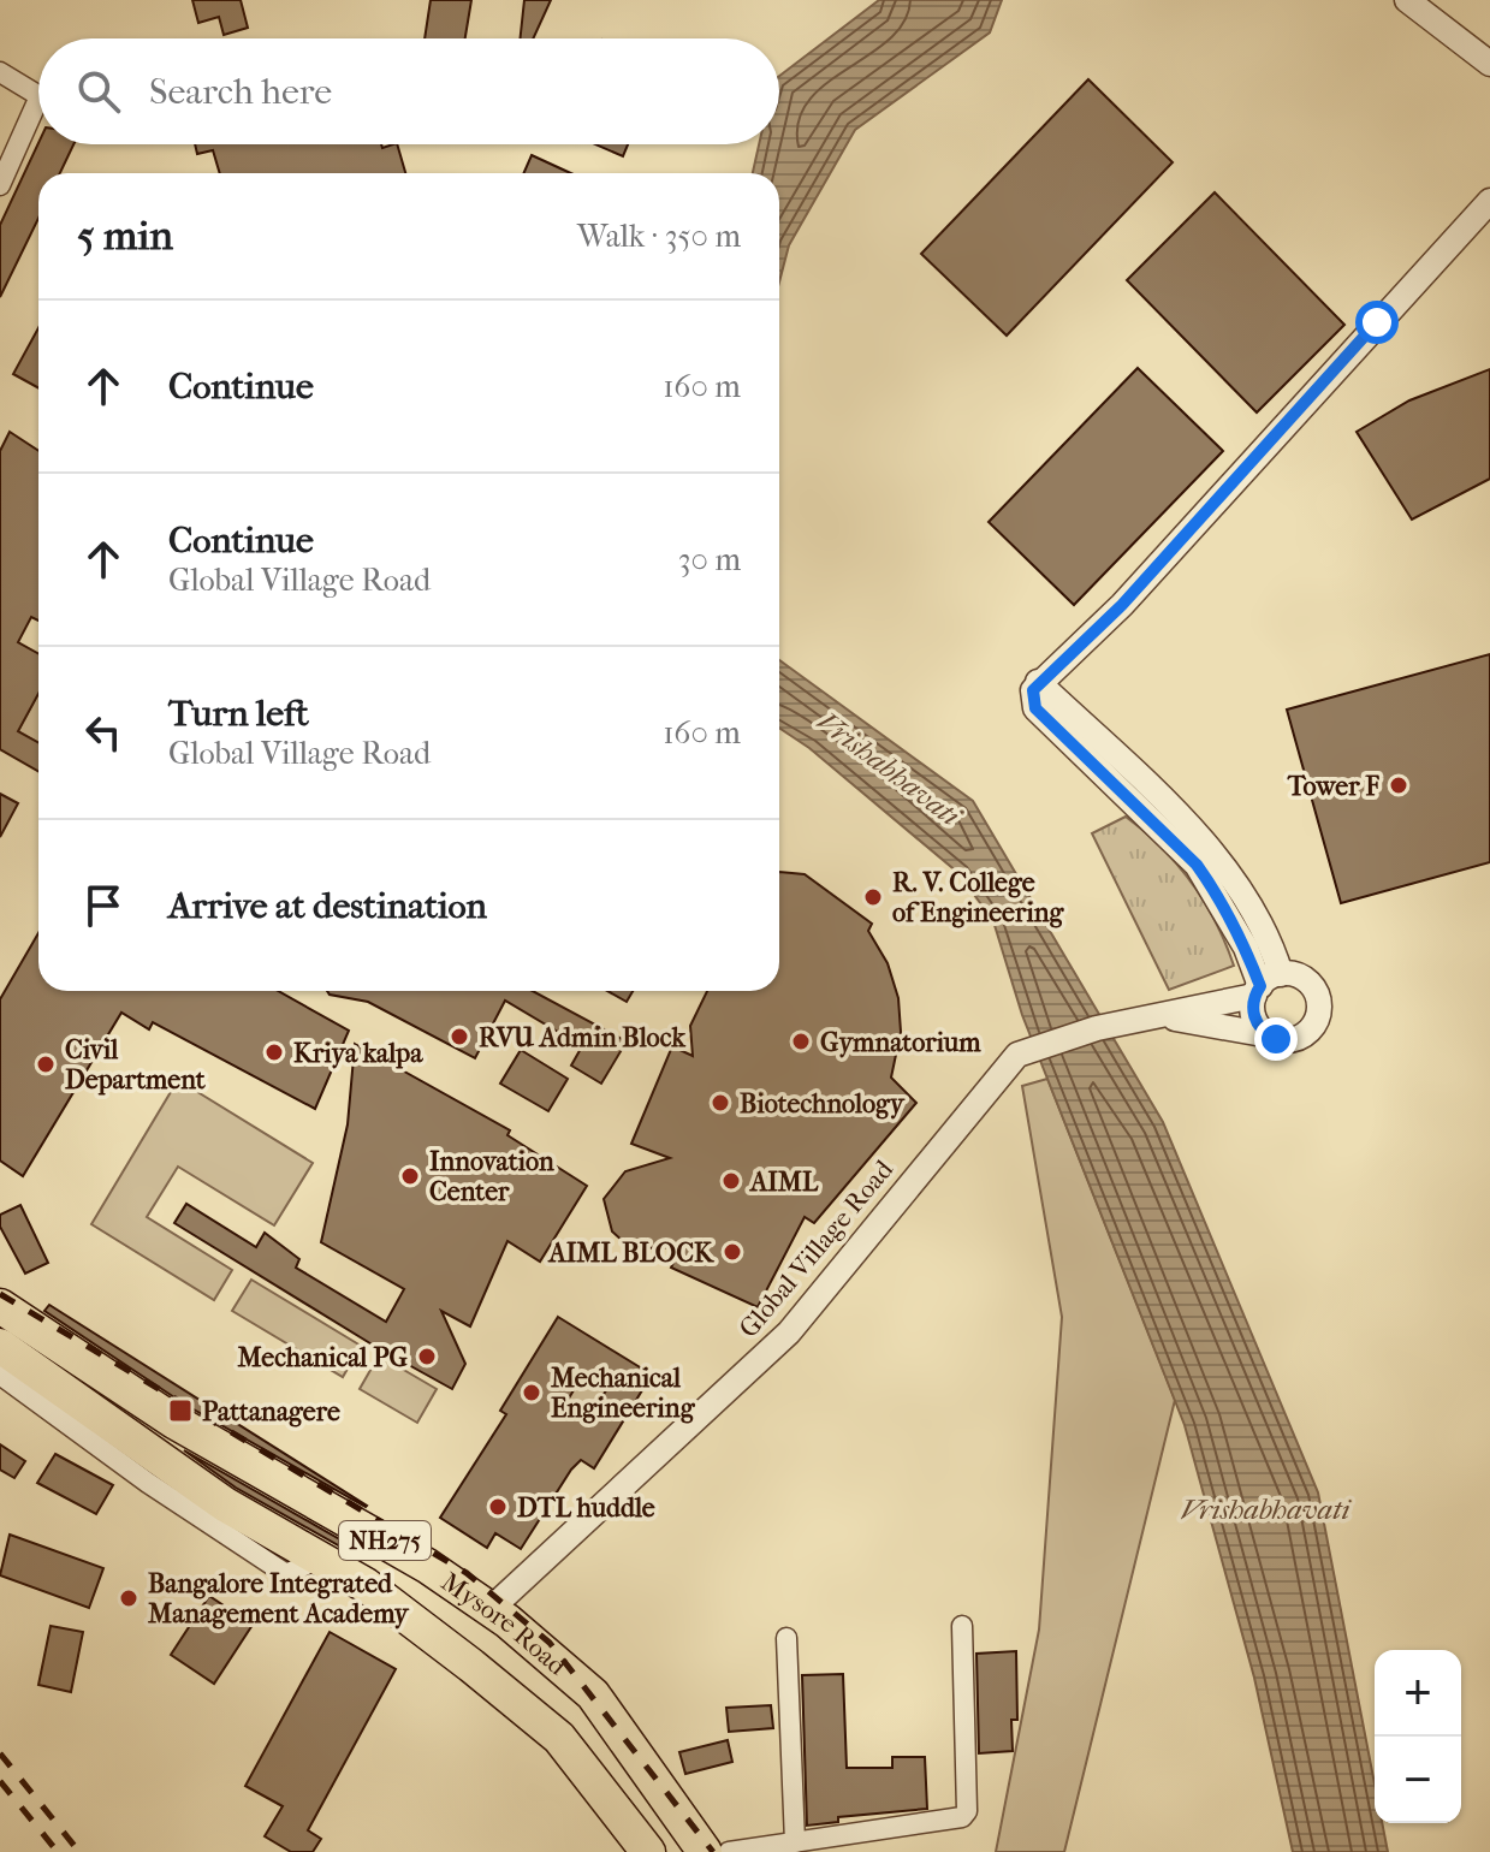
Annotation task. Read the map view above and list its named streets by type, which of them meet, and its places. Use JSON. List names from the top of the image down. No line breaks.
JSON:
{"streets":{"highway":["NH275","Mysore Road"],"street":["Global Village Road"]},"crossings":[["Global Village Road","Mysore Road"]],"water":["Vrishabhavati"],"places":{"other":["Tower F","R. V. College of Engineering","RVU Admin Block","Gymnatorium","Kriya kalpa","Civil Department","Biotechnology","Innovation Center","AIML","AIML BLOCK","Mechanical PG","Mechanical Engineering","DTL huddle","Bangalore Integrated Management Academy"],"transit":["Pattanagere"]},"page":{"search":"Search here","heading":["5 min","Walk · 350 m"],"list":[["Continue","160 m"],["Continue","Global Village Road","30 m"],["Turn left","Global Village Road","160 m"],"Arrive at destination"],"map_buttons":["+","−"]}}
